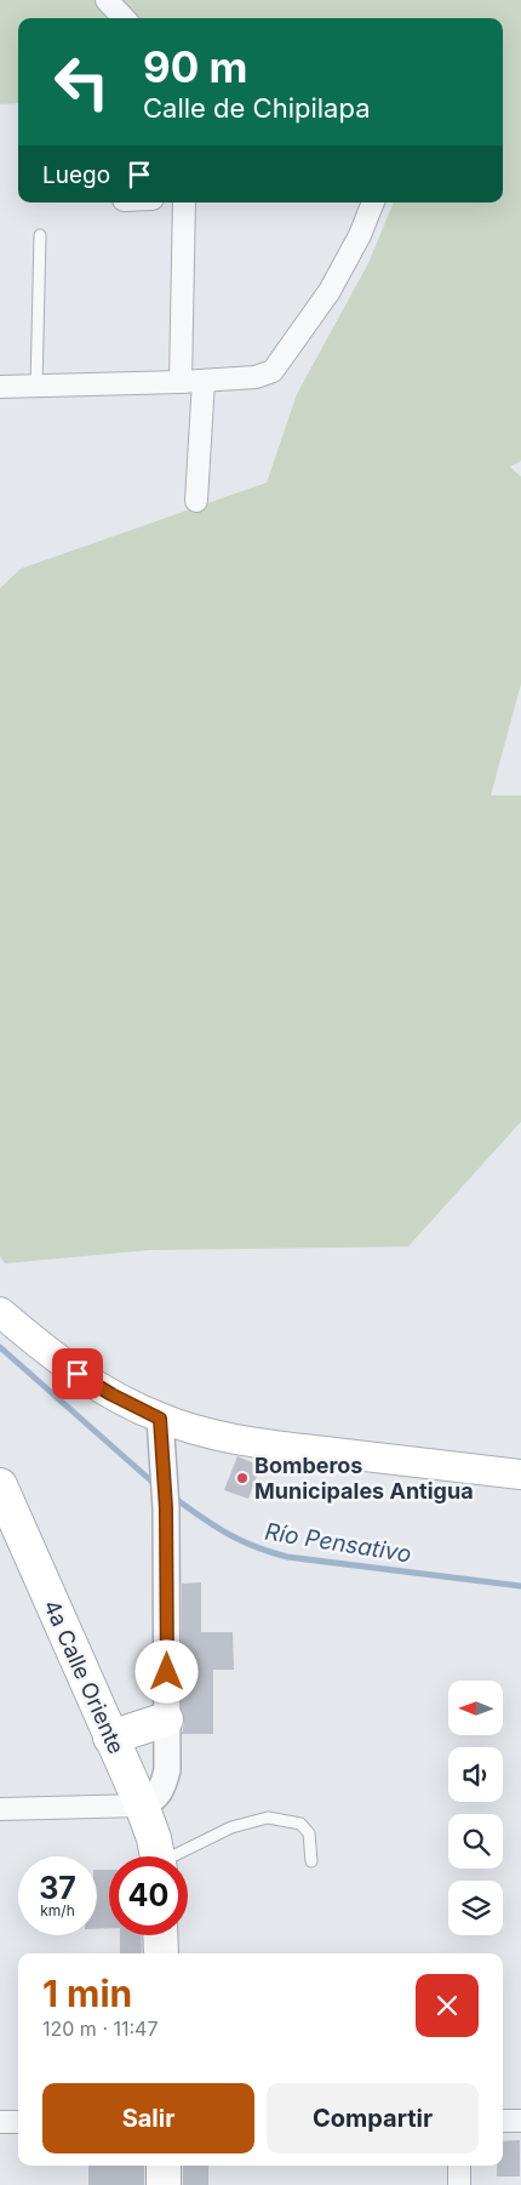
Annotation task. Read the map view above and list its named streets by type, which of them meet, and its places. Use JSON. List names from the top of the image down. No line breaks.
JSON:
{"streets":{"main road":["4a Calle Oriente"]},"water":["Río Pensativo"],"places":["Bomberos Municipales Antigua"],"north":"left","page":{"turn":["90 m","Calle de Chipilapa"],"then":"Luego","speed":"37 km/h","limit":"40","heading":["1 min","120 m · 11:47"],"buttons":["Salir","Compartir"]}}
